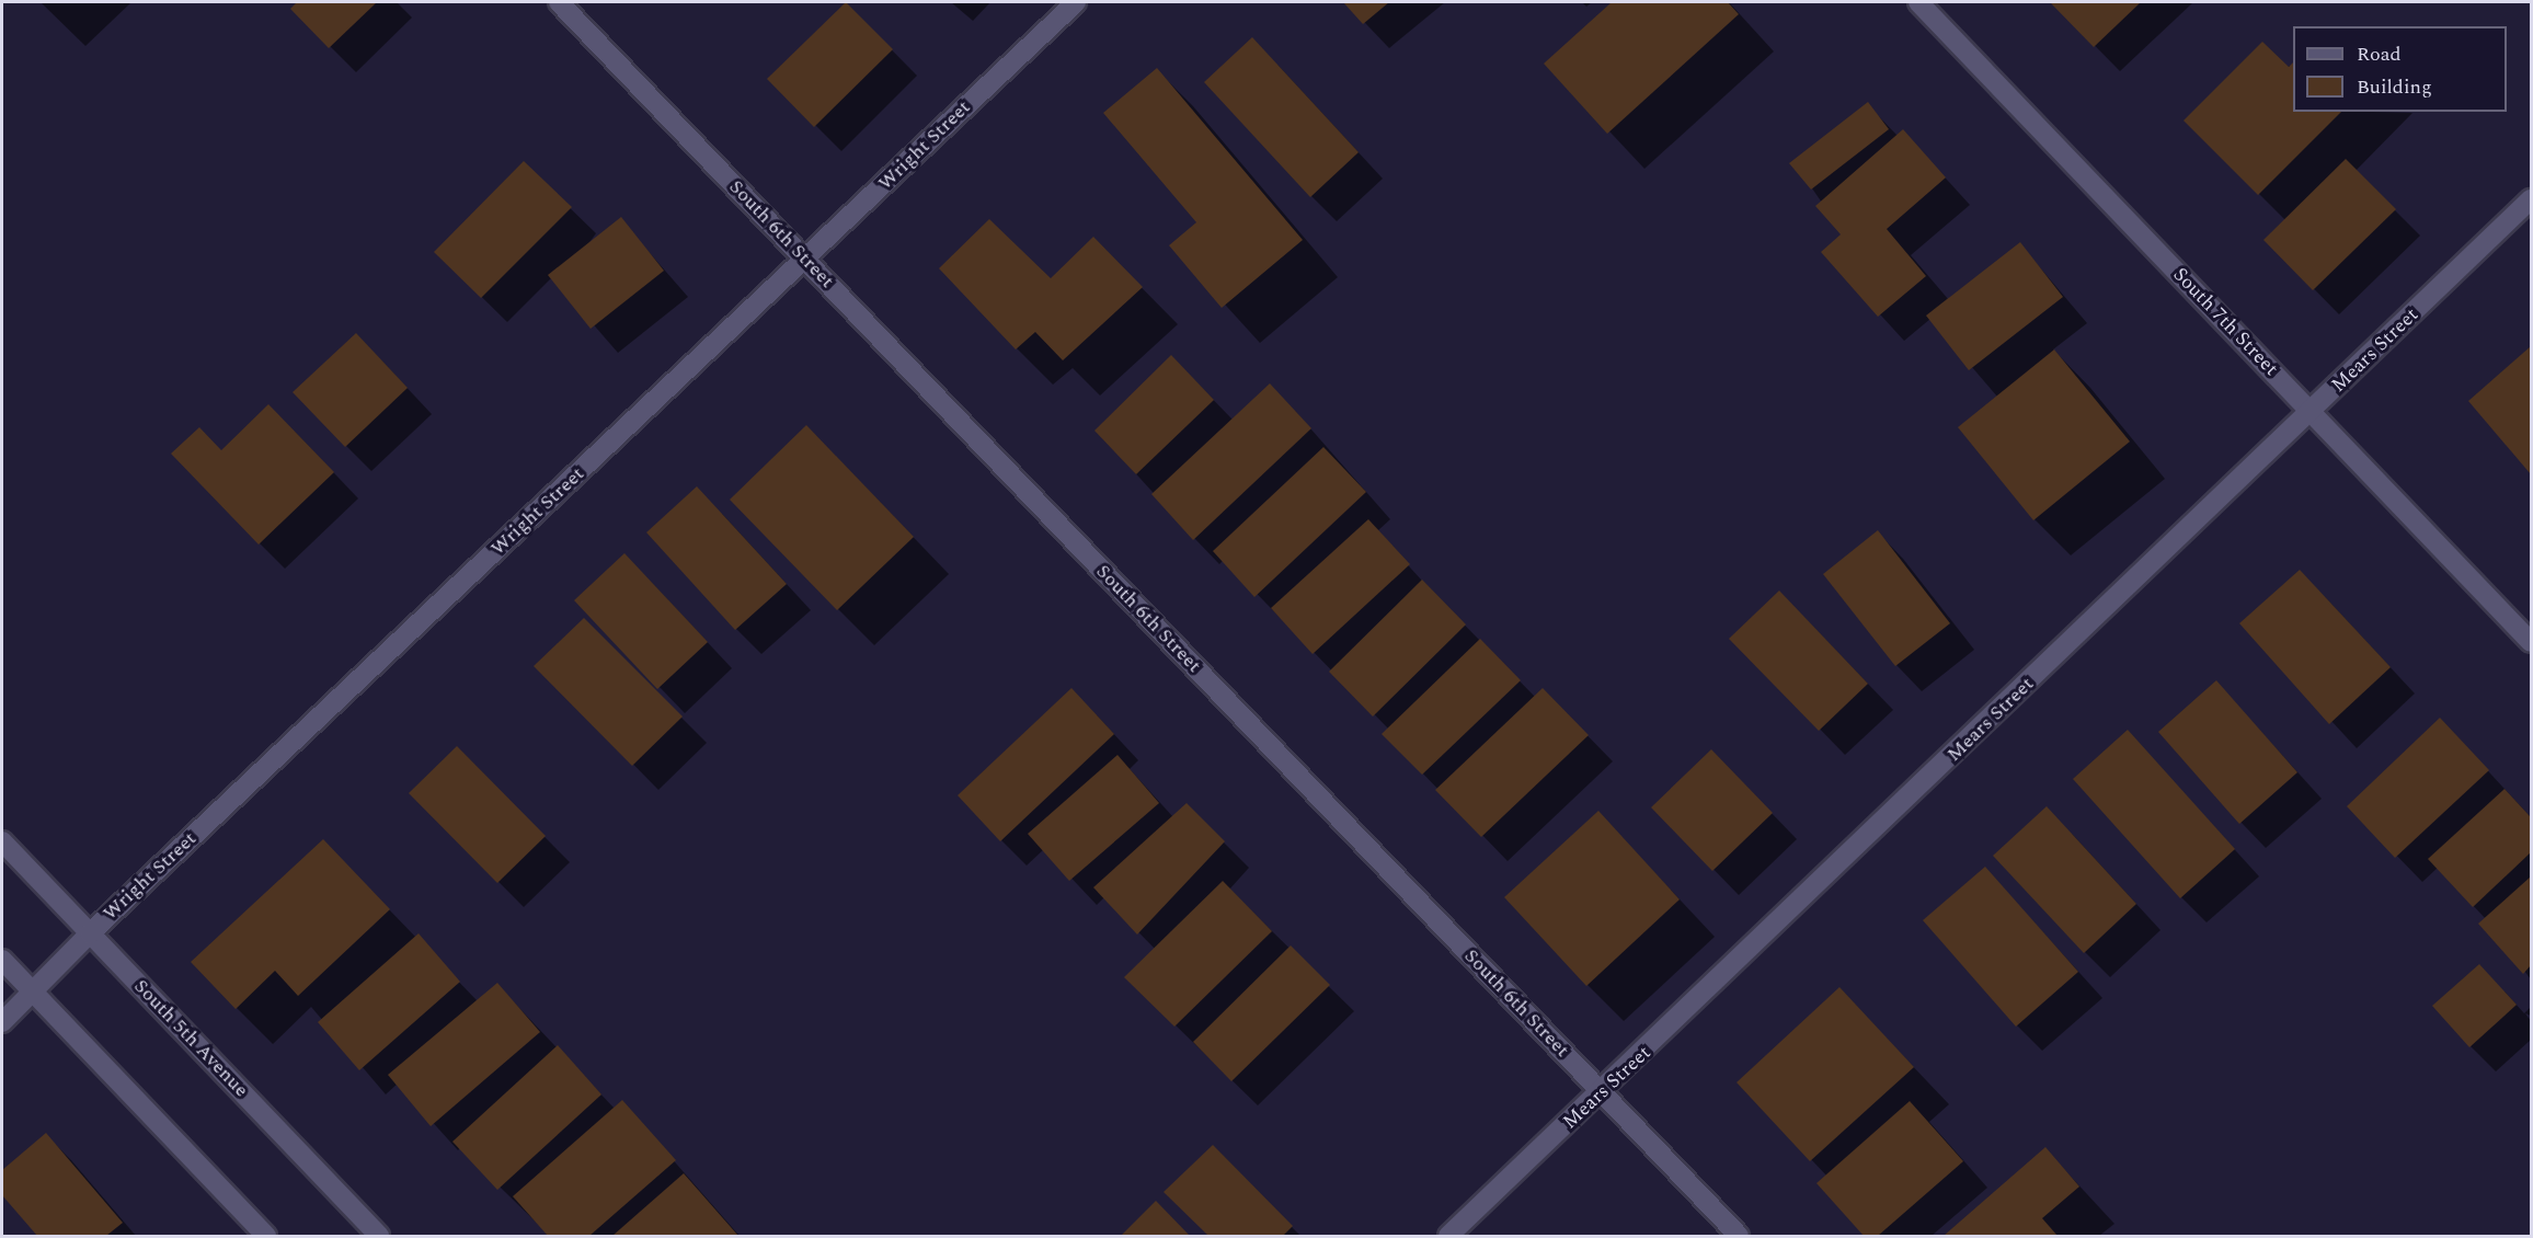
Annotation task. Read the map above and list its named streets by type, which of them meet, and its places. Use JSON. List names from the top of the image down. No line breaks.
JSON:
{"streets":{"street":["Wright Street","South 6th Street","South 7th Street","Mears Street","South 5th Avenue"]},"crossings":[["Wright Street","South 6th Street"],["Wright Street","South 5th Avenue"],["South 6th Street","Mears Street"],["South 7th Street","Mears Street"]],"legend":["Road","Building"]}
